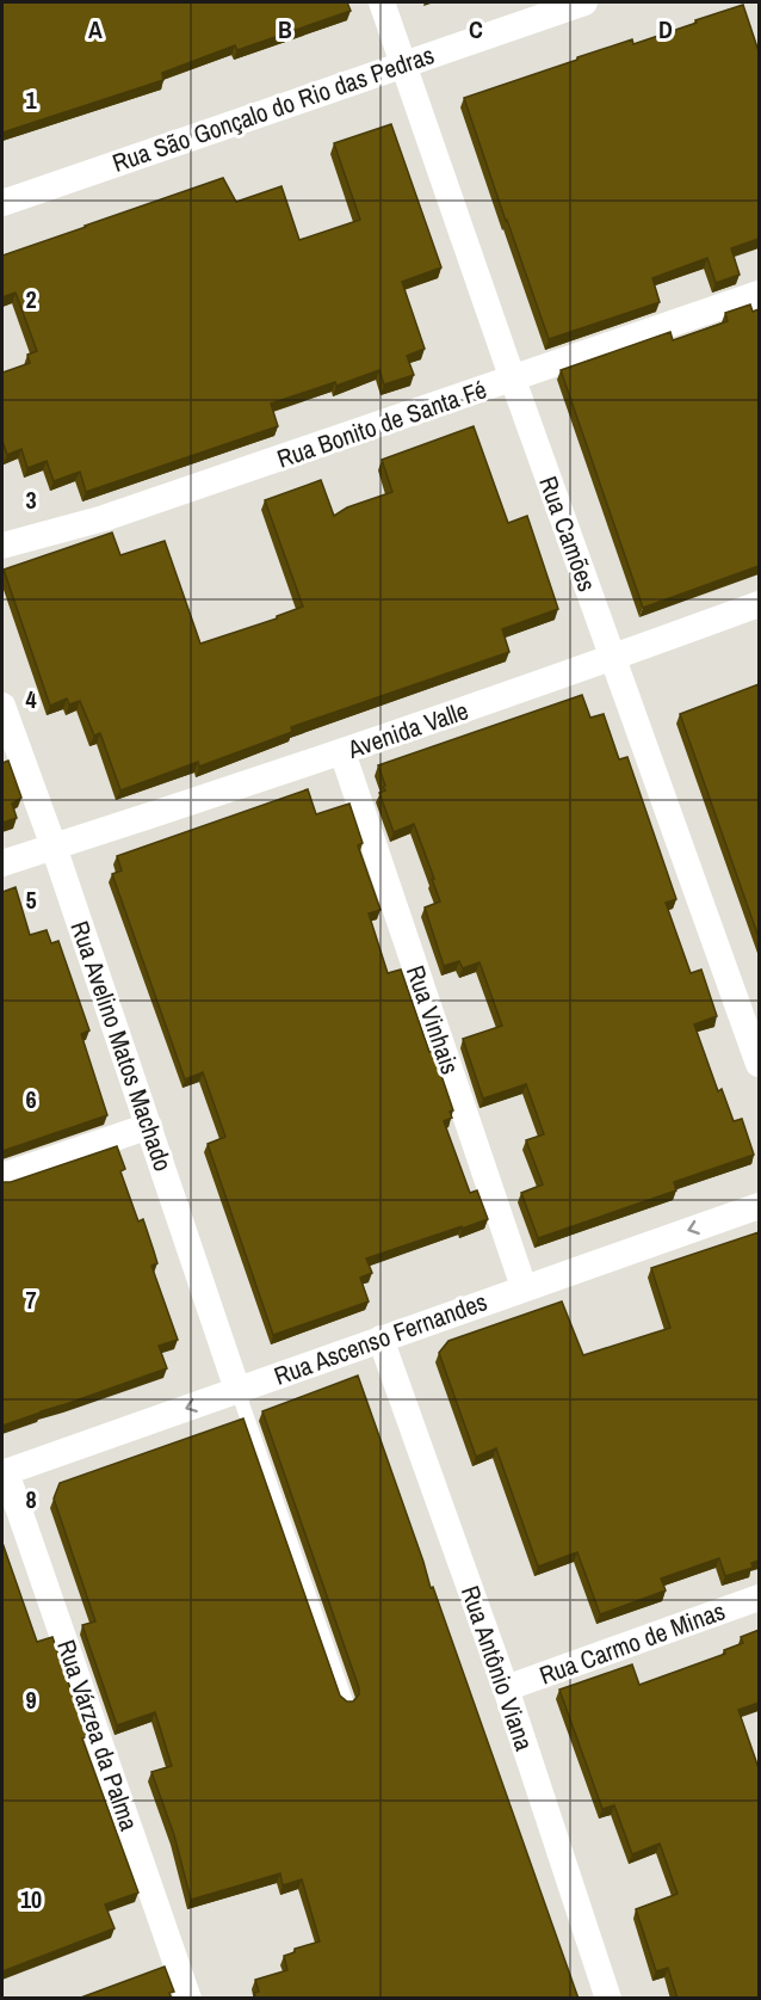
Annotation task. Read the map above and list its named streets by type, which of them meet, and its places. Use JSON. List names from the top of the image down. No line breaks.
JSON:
{"streets":{"street":["Rua São Gonçalo do Rio das Pedras","Rua Bonito de Santa Fé","Rua Camões","Avenida Valle","Rua Vinhais","Rua Avelino Matos Machado","Rua Ascenso Fernandes","Rua Carmo de Minas","Rua Antônio Viana","Rua Várzea da Palma"]},"crossings":[["Rua São Gonçalo do Rio das Pedras","Rua Camões"],["Rua Bonito de Santa Fé","Rua Camões"],["Rua Camões","Avenida Valle"],["Avenida Valle","Rua Vinhais"],["Avenida Valle","Rua Avelino Matos Machado"],["Rua Vinhais","Rua Ascenso Fernandes"],["Rua Avelino Matos Machado","Rua Ascenso Fernandes"],["Rua Ascenso Fernandes","Rua Antônio Viana"],["Rua Ascenso Fernandes","Rua Várzea da Palma"],["Rua Carmo de Minas","Rua Antônio Viana"]],"one_way":["Rua Ascenso Fernandes"],"grid":{"columns":["A","B","C","D"],"rows":["1","2","3","4","5","6","7","8","9","10"]}}
